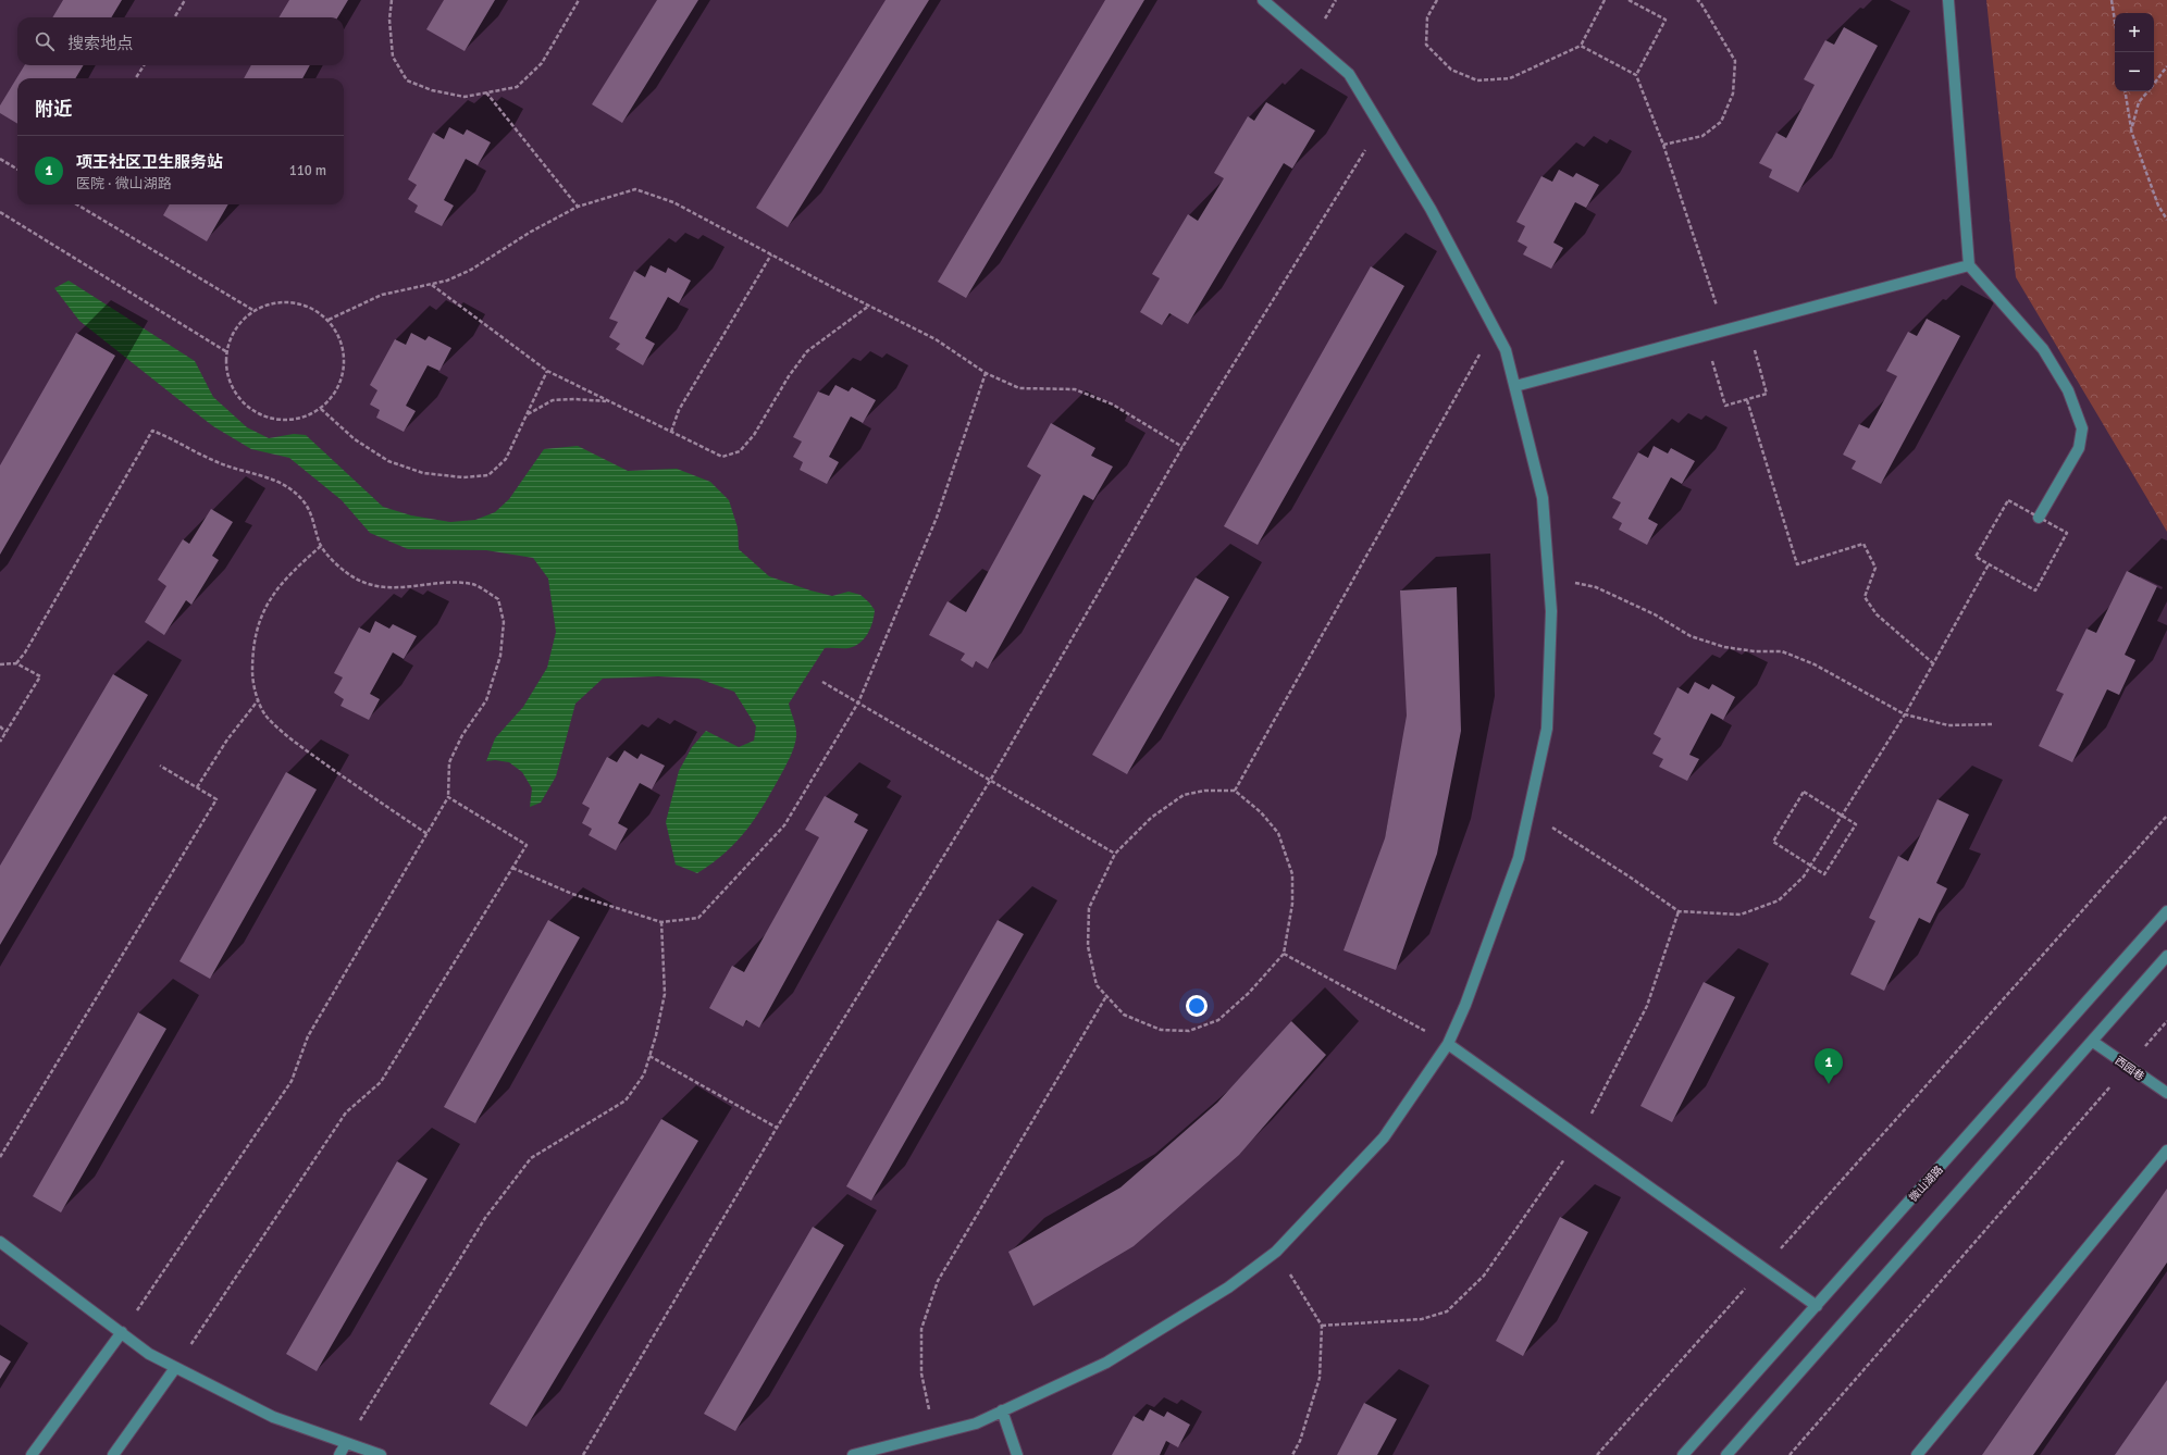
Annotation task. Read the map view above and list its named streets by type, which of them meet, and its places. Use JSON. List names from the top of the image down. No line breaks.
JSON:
{"streets":{"street":["西园巷","微山湖路"]},"page":{"map_buttons":["+","−"],"search":"搜索地点","heading":"附近","list":[{"mark":"1","name":"项王社区卫生服务站","note":"医院 · 微山湖路","value":"110 m"}],"pins":"1"}}
